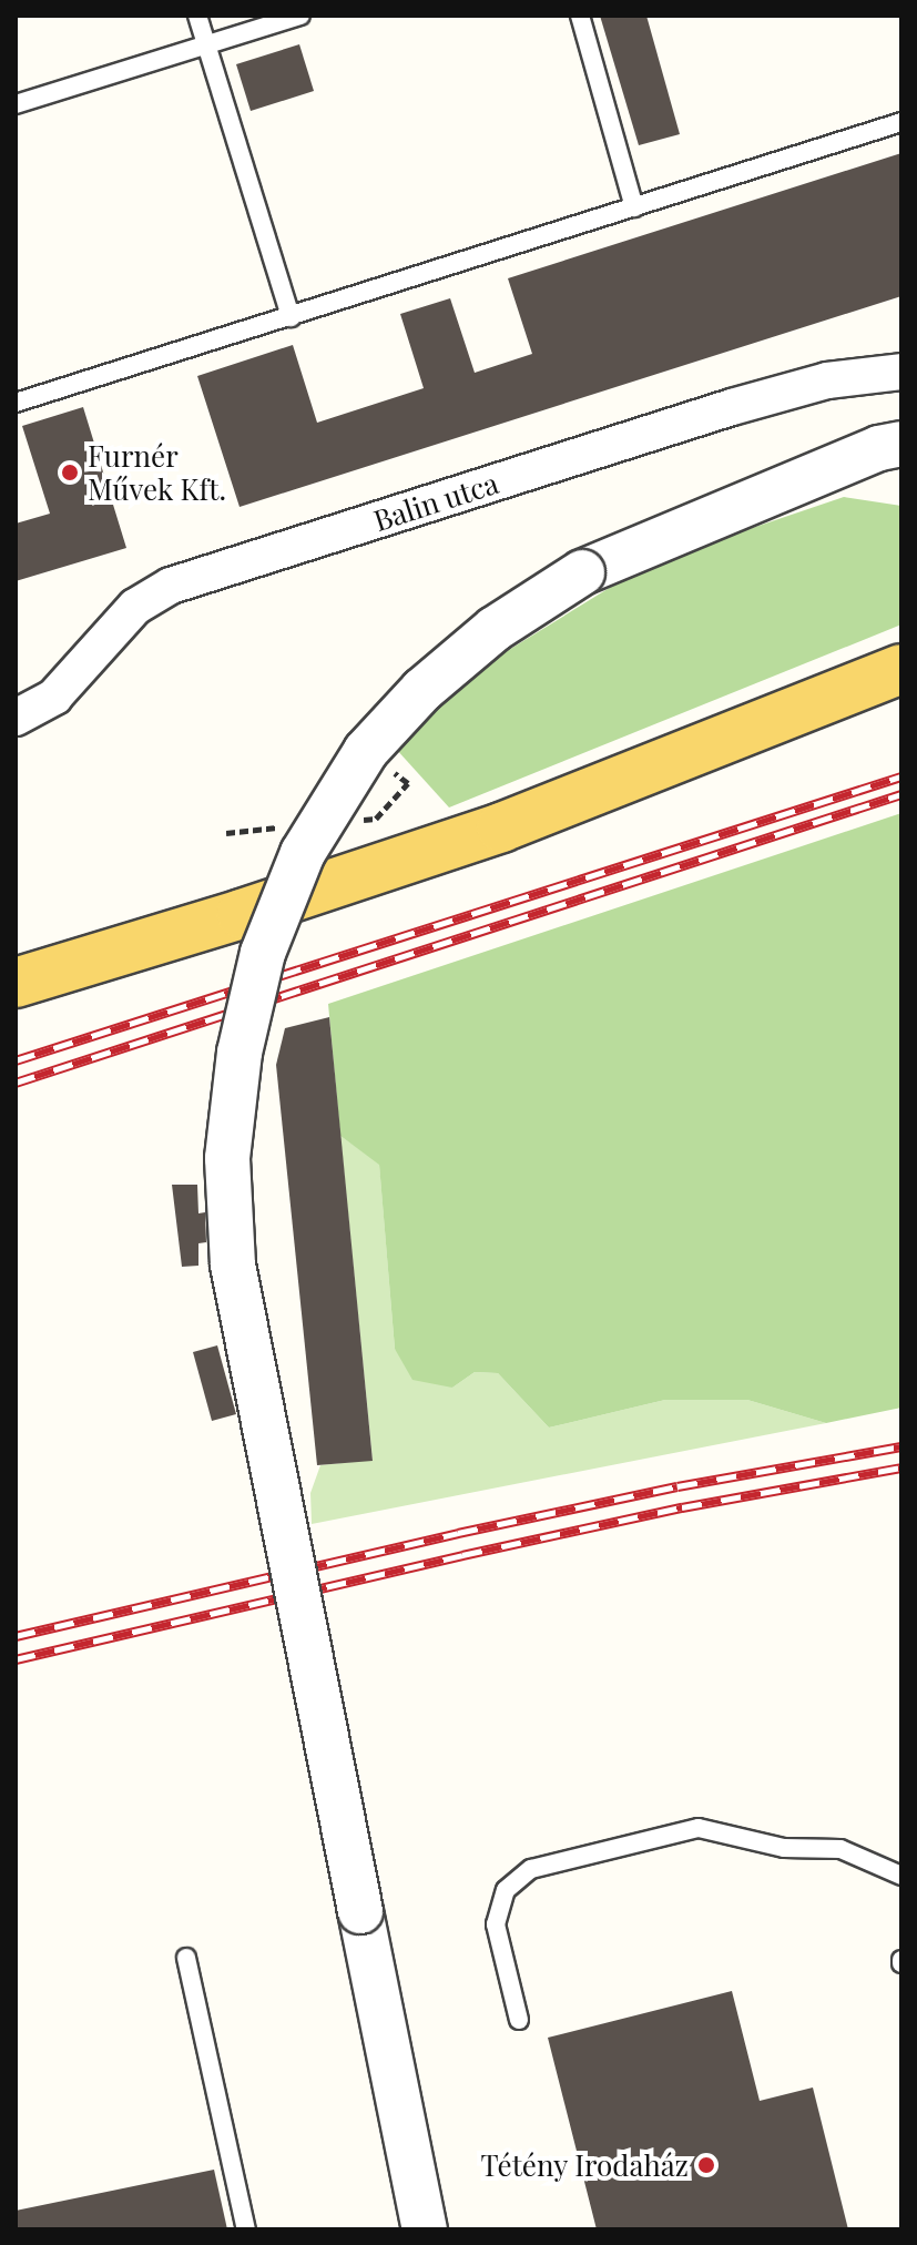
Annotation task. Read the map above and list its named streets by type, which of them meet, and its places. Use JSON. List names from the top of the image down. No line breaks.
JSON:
{"streets":{"street":["Balin utca"]},"places":["Furnér Művek Kft.","Tétény Irodaház"]}
